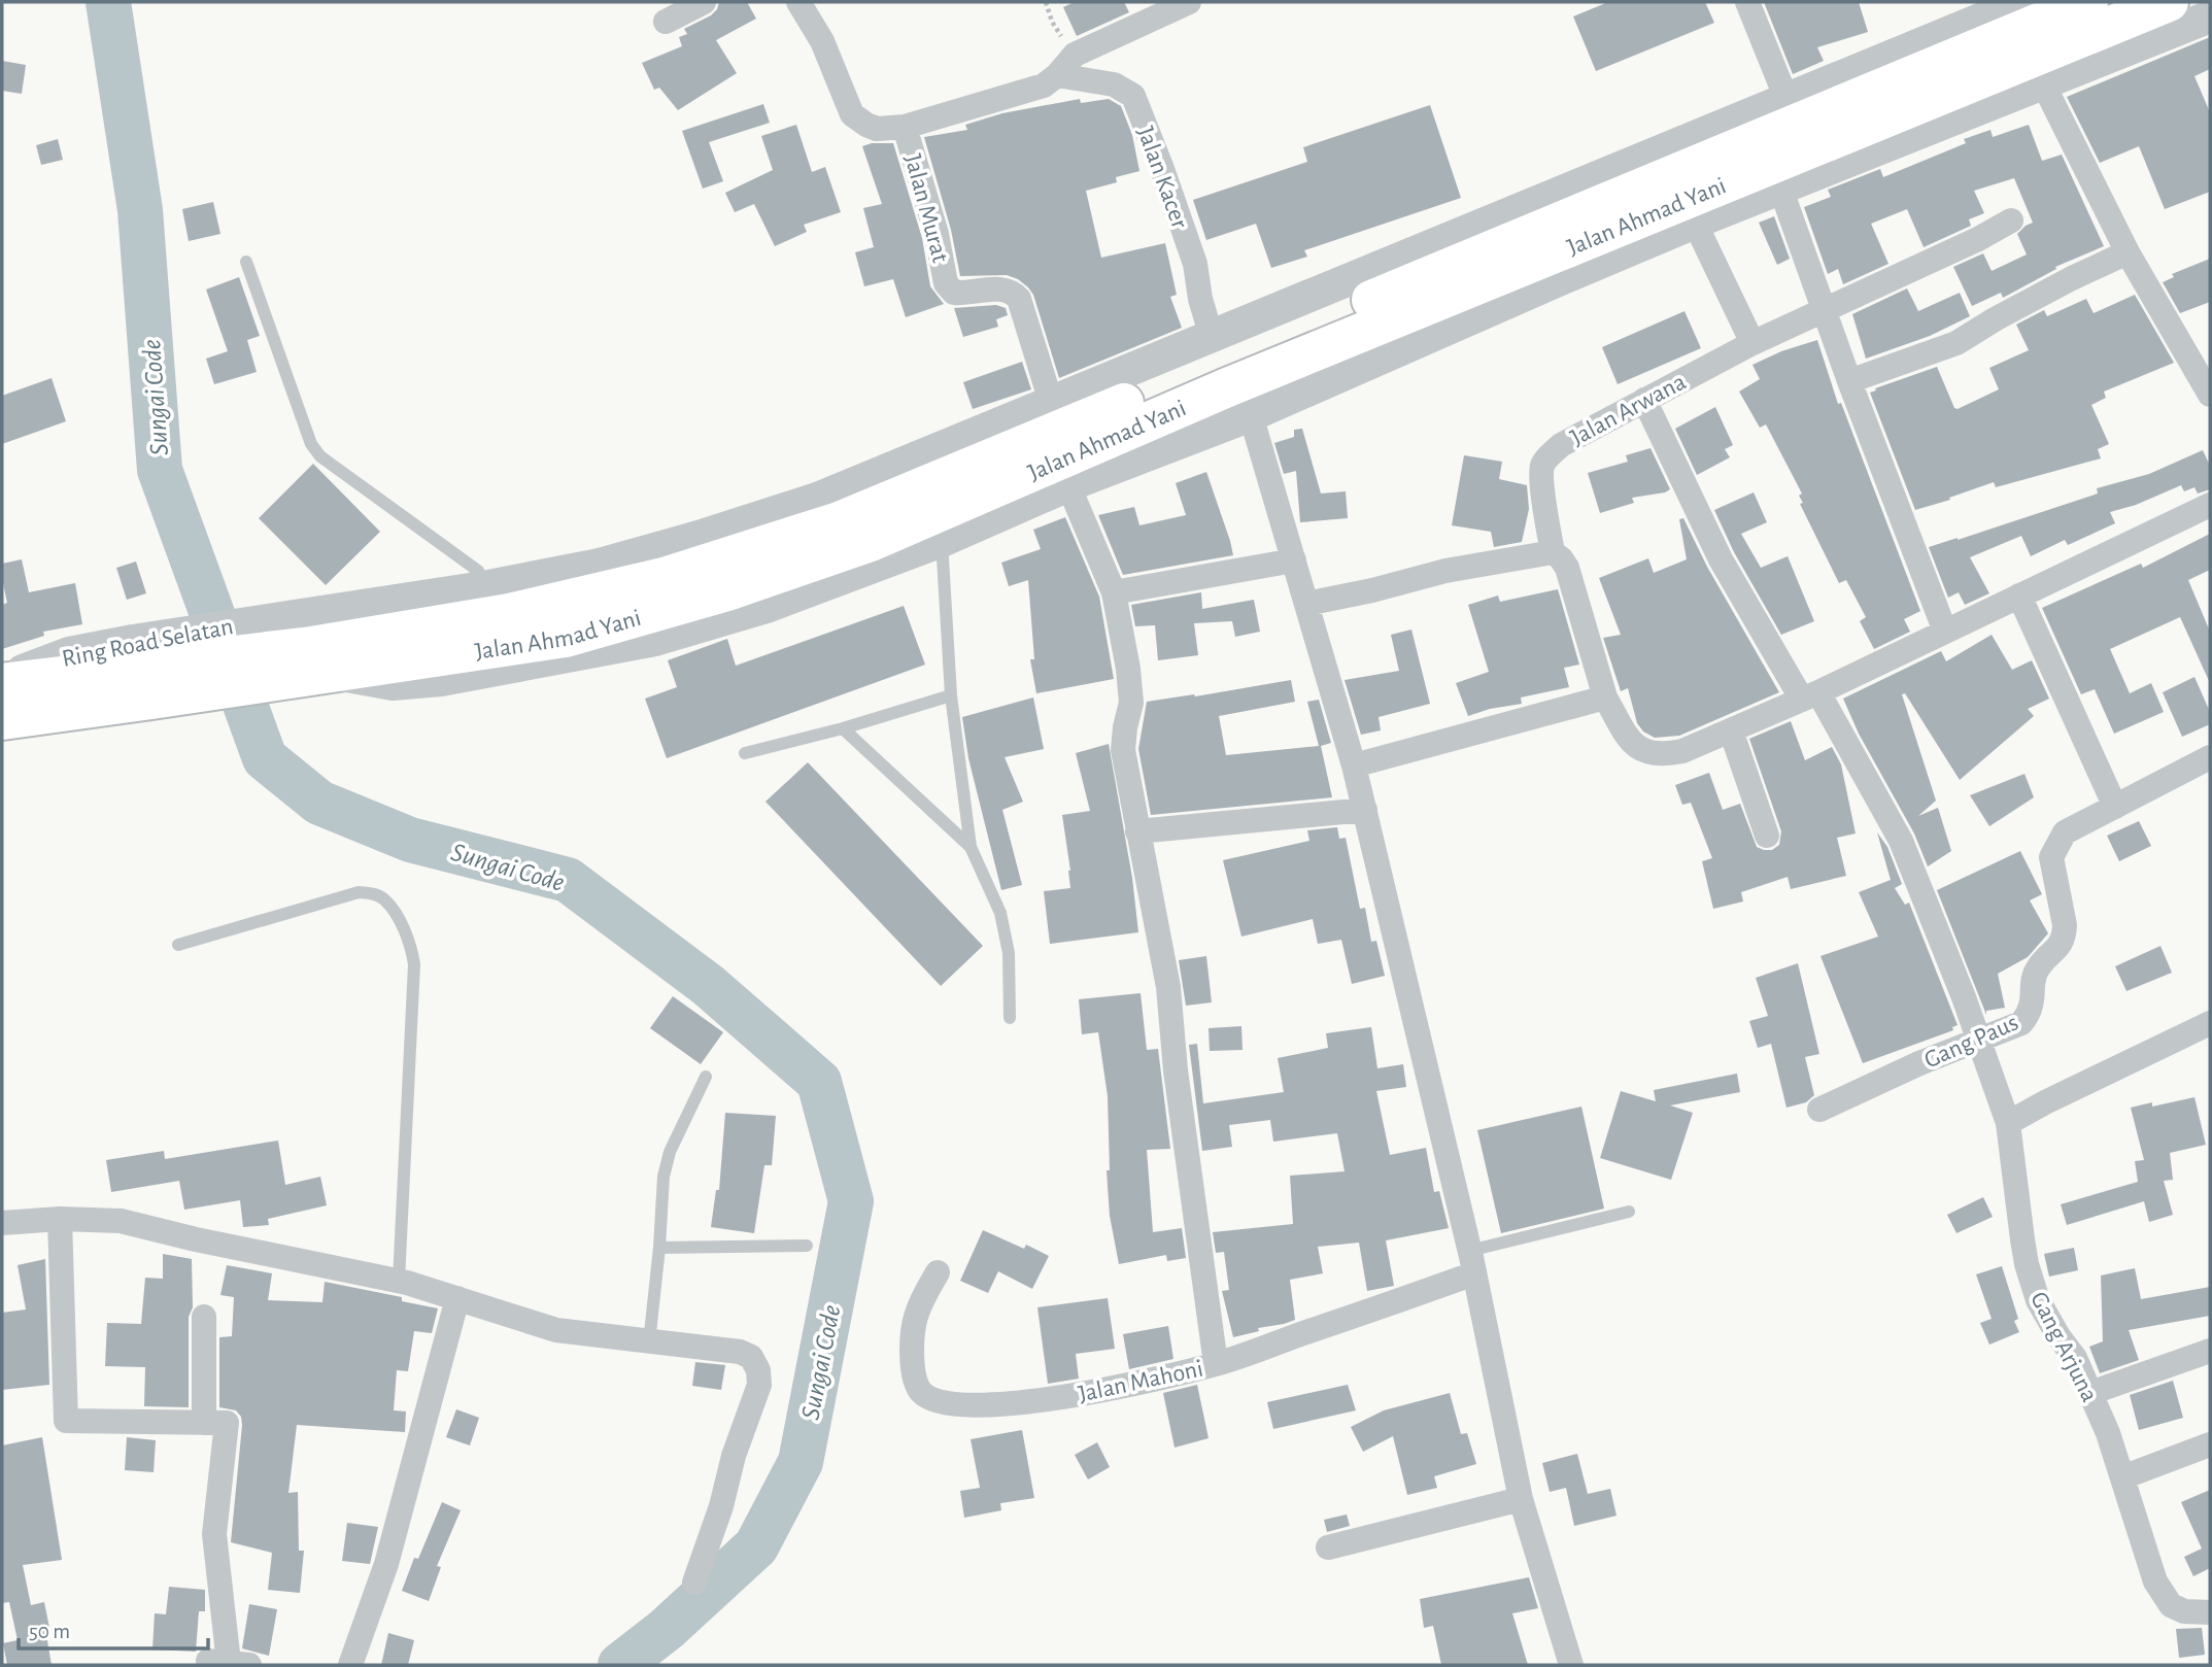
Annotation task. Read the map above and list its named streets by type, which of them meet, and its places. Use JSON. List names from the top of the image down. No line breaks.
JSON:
{"streets":{"highway":["Jalan Ahmad Yani"],"street":["Jalan Kacer","Jalan Murat","Jalan Arwana","Ring Road Selatan","Gang Paus","Gang Arjuna","Jalan Mahoni"]},"crossings":[["Jalan Kacer","Jalan Ahmad Yani"],["Jalan Kacer","Ring Road Selatan"],["Jalan Kacer","Jalan Mahoni"],["Jalan Murat","Ring Road Selatan"],["Jalan Ahmad Yani","Ring Road Selatan"],["Jalan Arwana","Gang Arjuna"],["Gang Paus","Gang Arjuna"]],"water":["Sungai Code"],"scale_bar":"50 m"}
